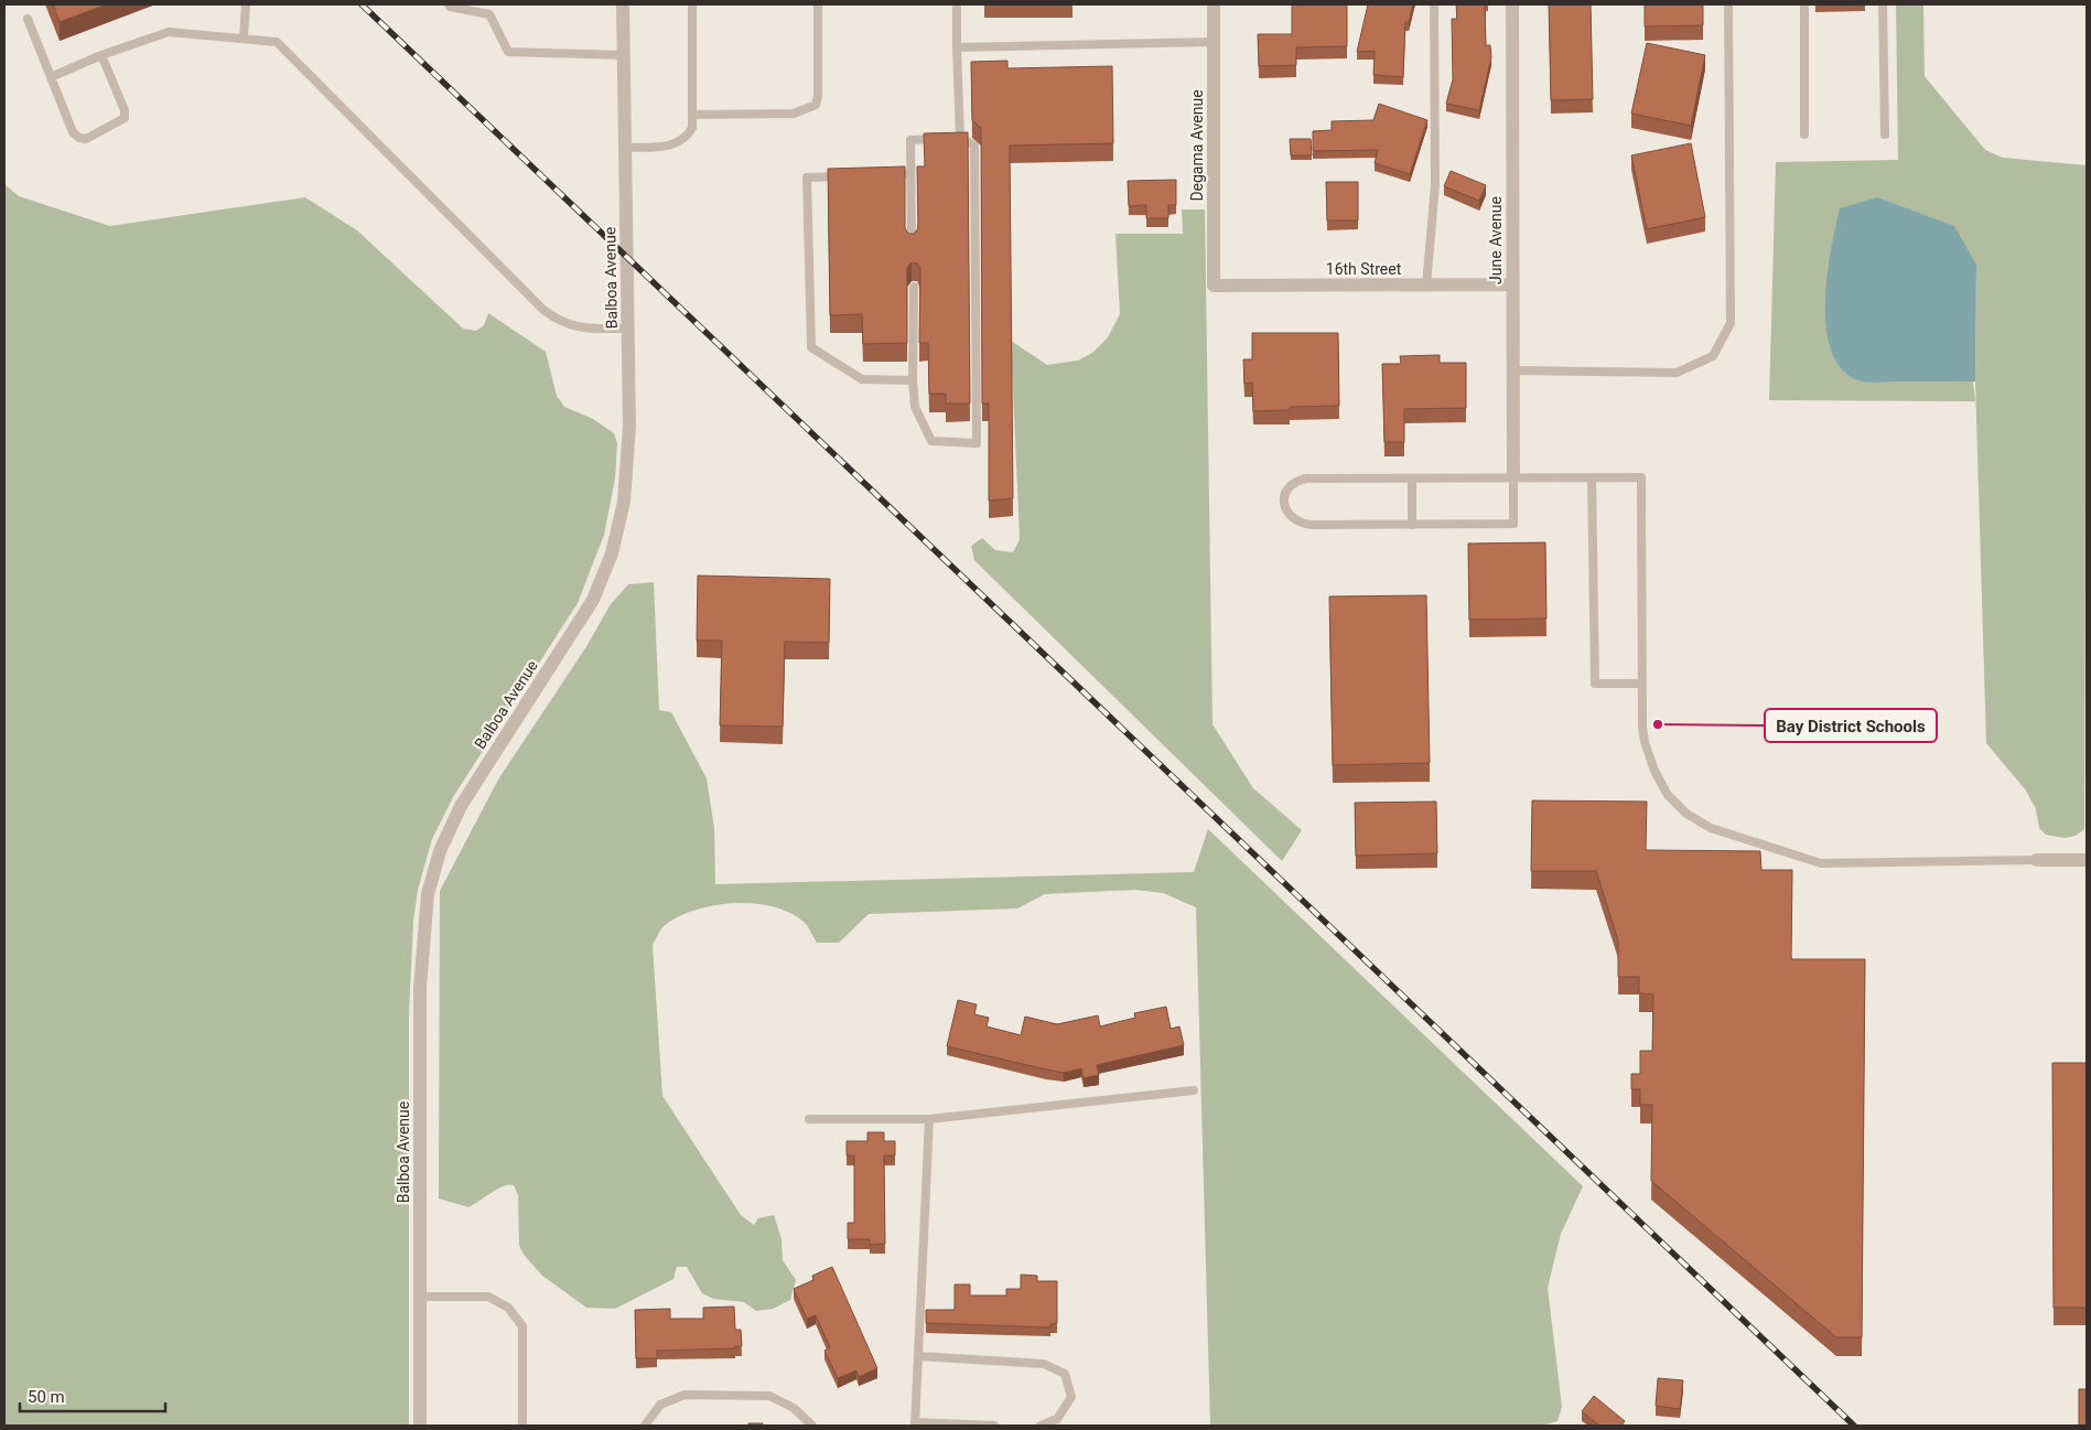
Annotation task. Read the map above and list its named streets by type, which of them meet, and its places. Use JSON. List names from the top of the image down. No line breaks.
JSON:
{"streets":{"street":["Degama Avenue","June Avenue","16th Street","Balboa Avenue"]},"crossings":[["Degama Avenue","16th Street"],["June Avenue","16th Street"]],"places":["Bay District Schools"],"scale_bar":"50 m"}
